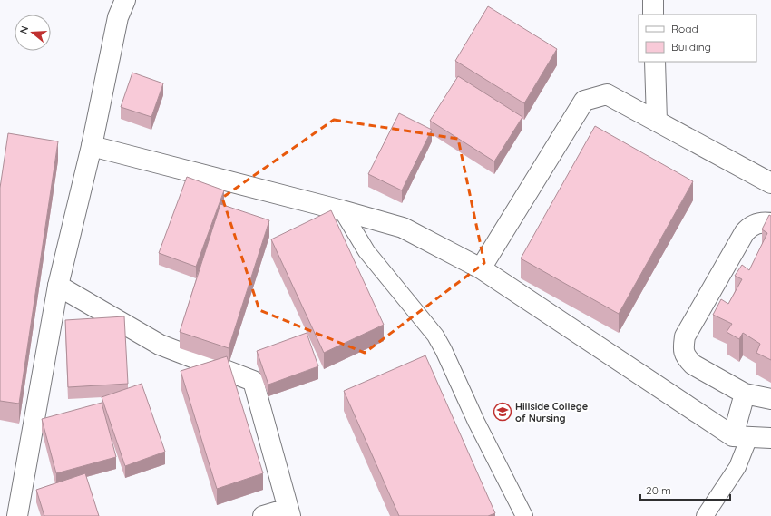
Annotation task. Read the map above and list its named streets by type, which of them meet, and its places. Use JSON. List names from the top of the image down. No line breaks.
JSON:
{"places":{"school or university":["Hillside College of Nursing"]},"legend":["Road","Building"],"scale_bar":"20 m","north":"left"}
